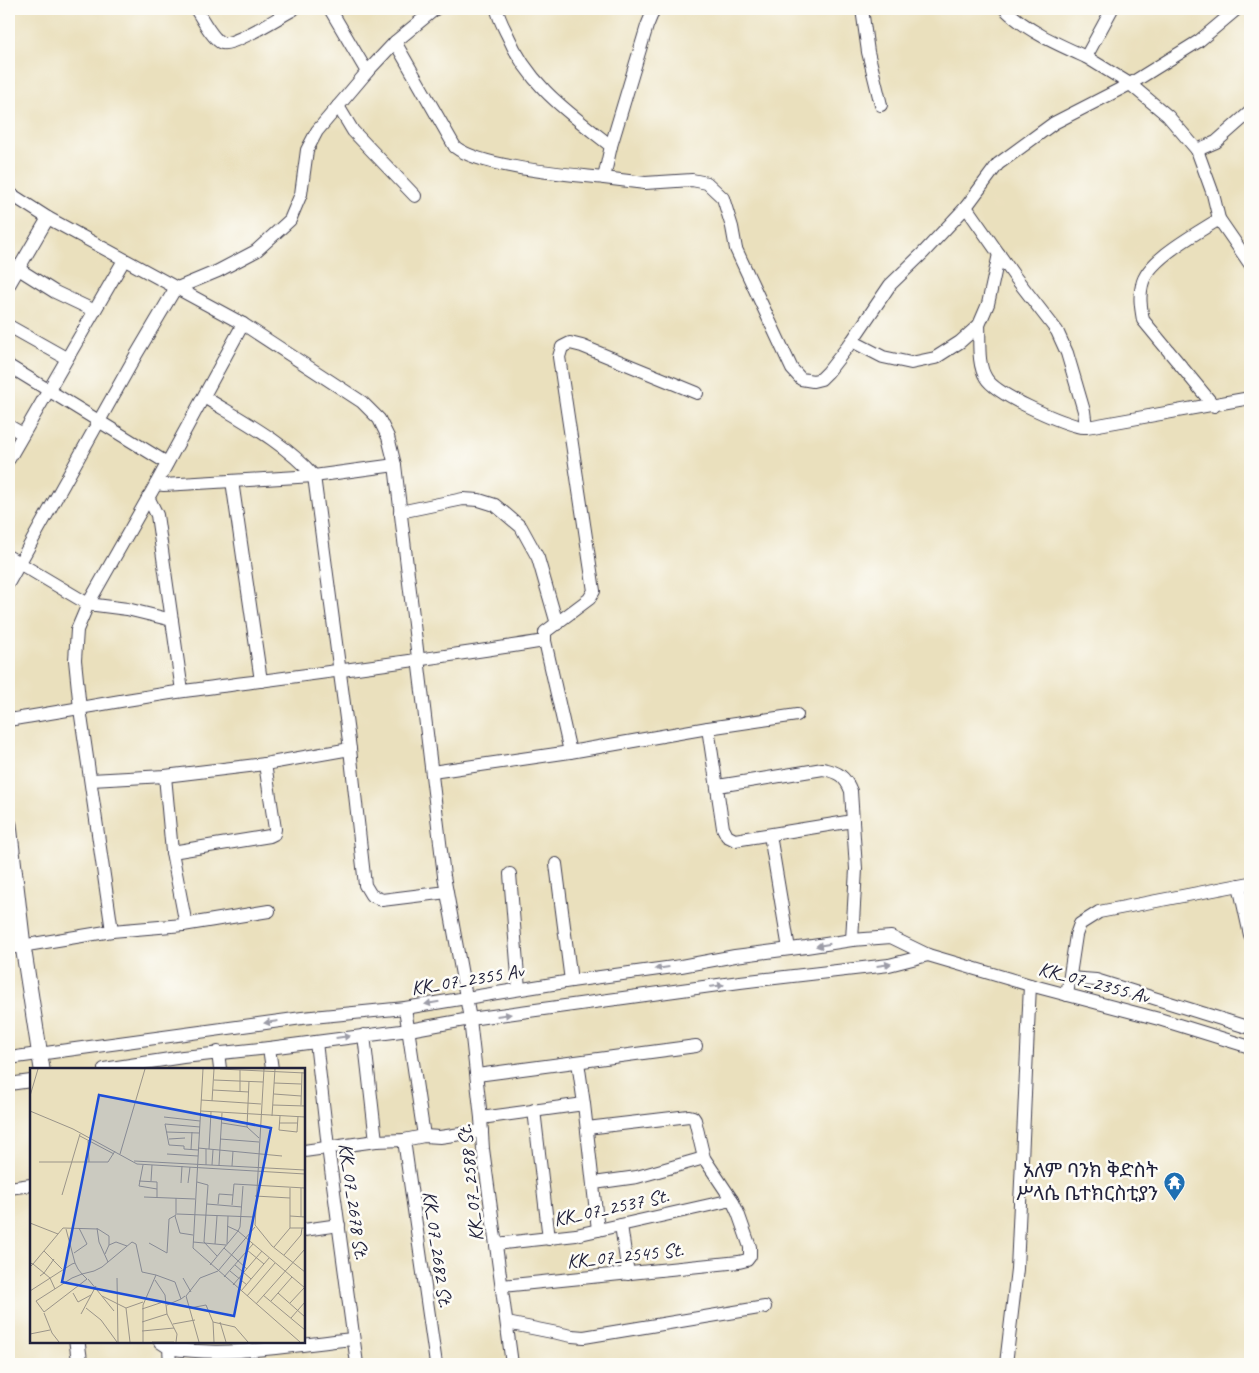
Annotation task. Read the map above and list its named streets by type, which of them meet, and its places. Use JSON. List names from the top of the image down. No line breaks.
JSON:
{"streets":{"street":["KK_07_2355 Av","KK_07_2588 St.","KK_07_2678 St.","KK_07_2537 St.","KK_07_2682 St.","KK_07_2545 St."]},"crossings":[["KK_07_2355 Av","KK_07_2588 St."],["KK_07_2355 Av","KK_07_2678 St."],["KK_07_2588 St.","KK_07_2537 St."],["KK_07_2588 St.","KK_07_2545 St."],["KK_07_2537 St.","KK_07_2545 St."]],"places":{"temple":["አለም ባንክ ቅድስት ሥላሴ ቤተክርስቲያን"]}}
